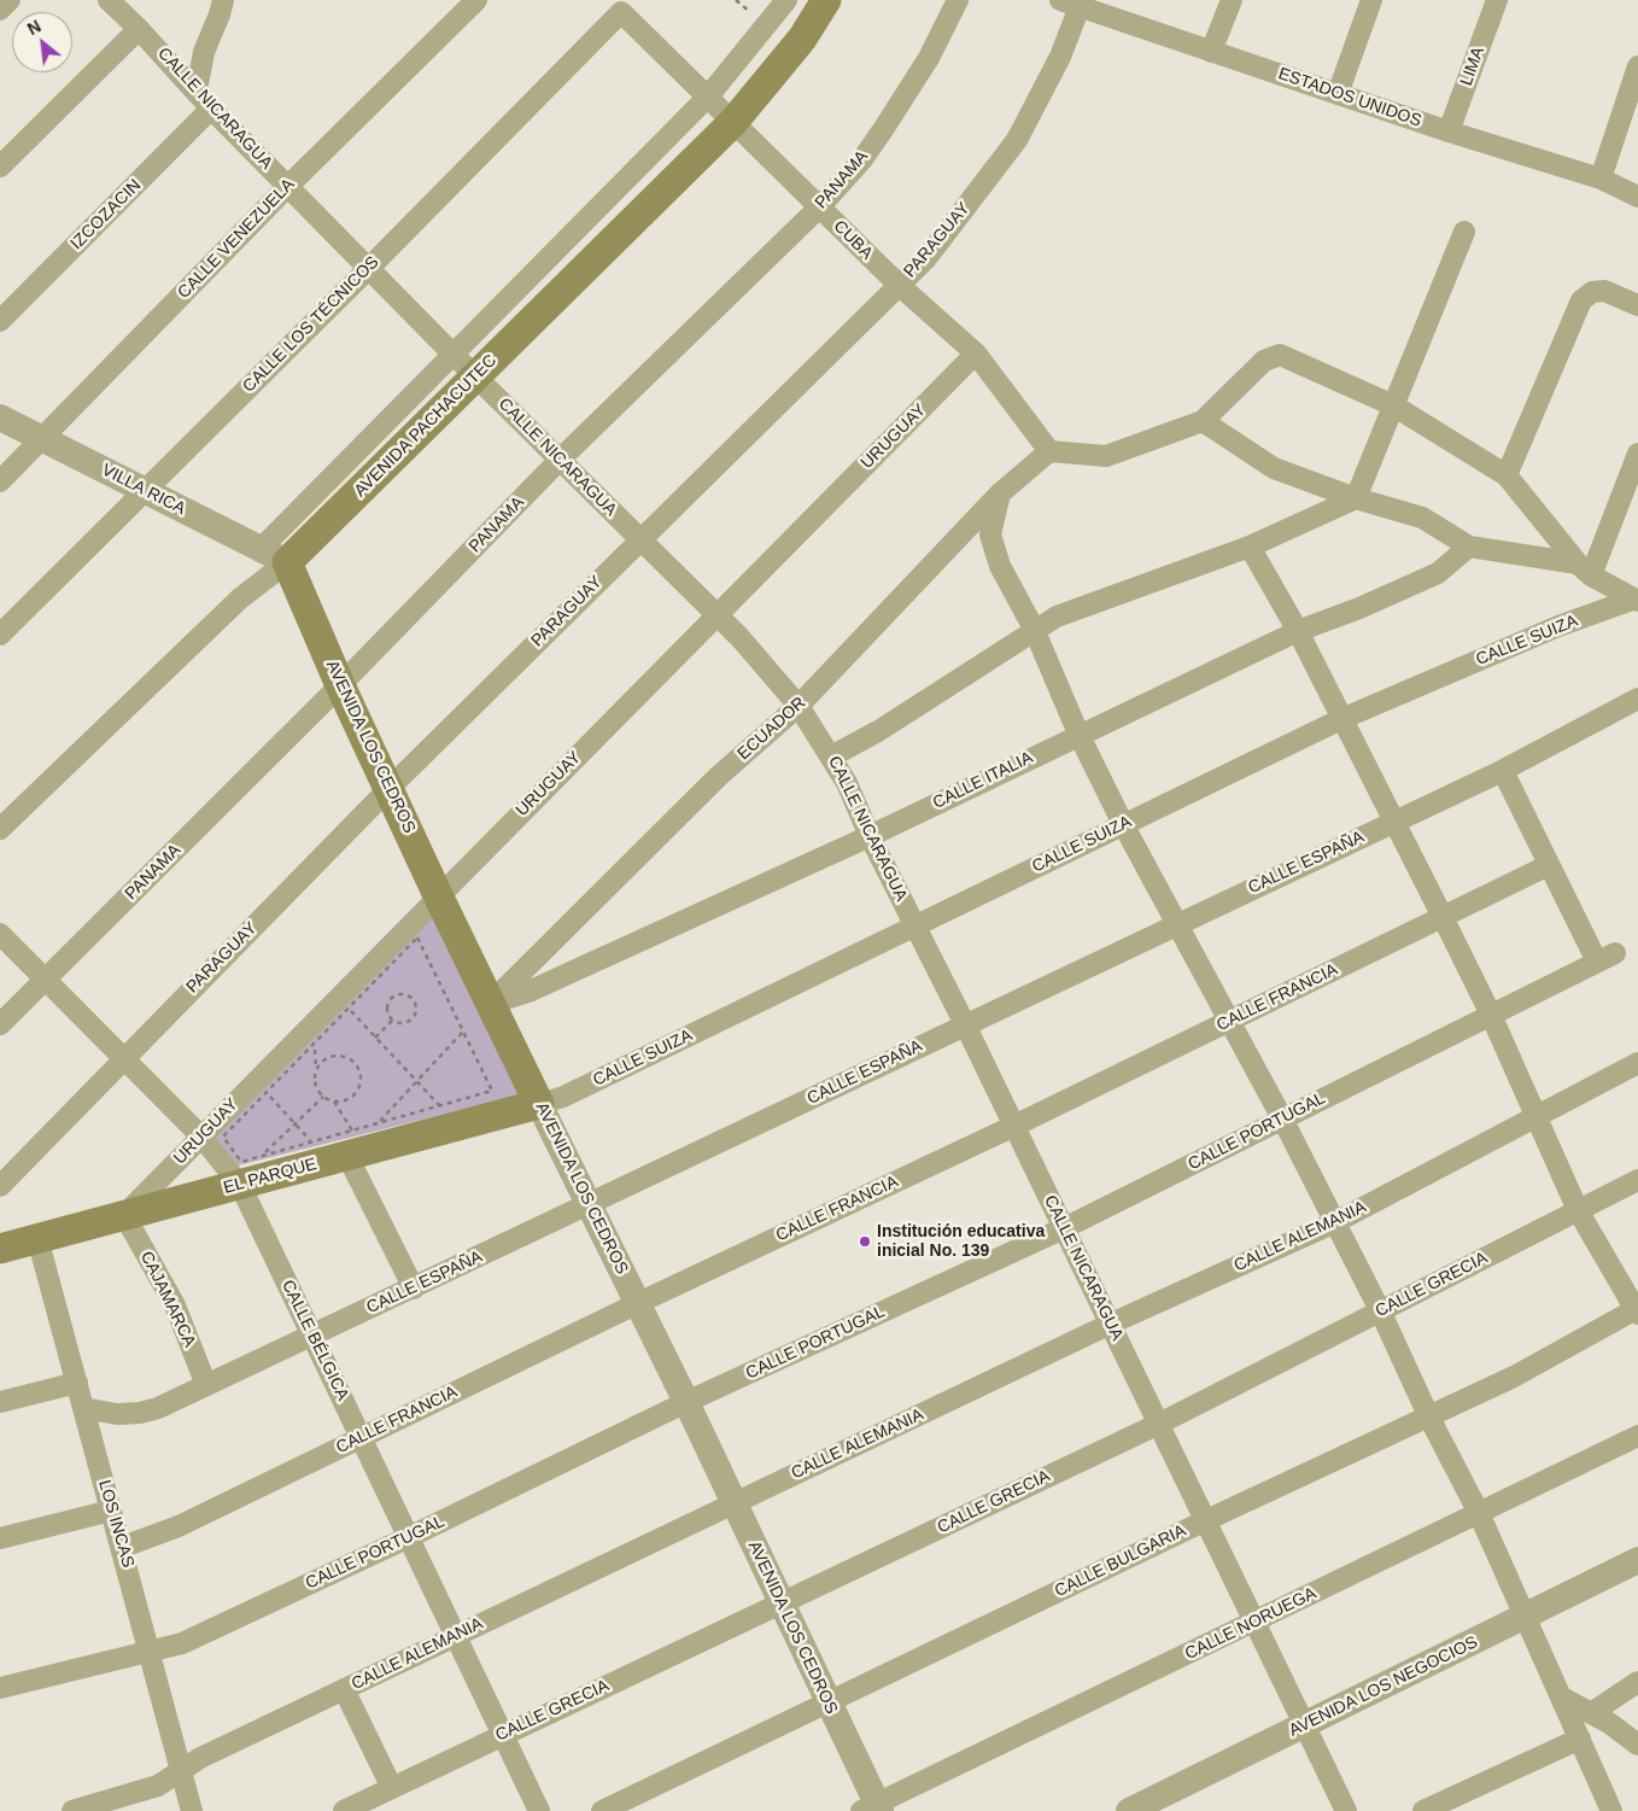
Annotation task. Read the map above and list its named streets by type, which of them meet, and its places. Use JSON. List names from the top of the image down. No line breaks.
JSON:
{"streets":{"main road":["AVENIDA PACHACUTEC","AVENIDA LOS CEDROS","EL PARQUE"],"street":["LIMA","ESTADOS UNIDOS","CALLE NICARAGUA","PANAMA","IZCOZACIN","CALLE VENEZUELA","CUBA","PARAGUAY","CALLE LOS TÉCNICOS","URUGUAY","VILLA RICA","CALLE SUIZA","ECUADOR","CALLE ITALIA","CALLE ESPAÑA","CALLE FRANCIA","CALLE PORTUGAL","CALLE ALEMANIA","CALLE GRECIA","CAJAMARCA","CALLE BÉLGICA","LOS INCAS","CALLE BULGARIA","CALLE NORUEGA","AVENIDA LOS NEGOCIOS"]},"crossings":[["LIMA","ESTADOS UNIDOS"],["ESTADOS UNIDOS","PARAGUAY"],["CALLE NICARAGUA","PANAMA"],["CALLE NICARAGUA","IZCOZACIN"],["CALLE NICARAGUA","CALLE VENEZUELA"],["CALLE NICARAGUA","PARAGUAY"],["CALLE NICARAGUA","CALLE LOS TÉCNICOS"],["CALLE NICARAGUA","AVENIDA PACHACUTEC"],["CALLE NICARAGUA","URUGUAY"],["CALLE NICARAGUA","CALLE SUIZA"],["CALLE NICARAGUA","ECUADOR"],["CALLE NICARAGUA","CALLE ITALIA"],["CALLE NICARAGUA","CALLE ESPAÑA"],["CALLE NICARAGUA","CALLE FRANCIA"],["CALLE NICARAGUA","CALLE PORTUGAL"],["CALLE NICARAGUA","CALLE ALEMANIA"],["CALLE NICARAGUA","CALLE GRECIA"],["CALLE NICARAGUA","CALLE BULGARIA"],["CALLE NICARAGUA","CALLE NORUEGA"],["CALLE NICARAGUA","AVENIDA LOS NEGOCIOS"],["PANAMA","CUBA"],["PANAMA","AVENIDA LOS CEDROS"],["PANAMA","CALLE BÉLGICA"],["CALLE VENEZUELA","VILLA RICA"],["CUBA","PARAGUAY"],["CUBA","CALLE LOS TÉCNICOS"],["CUBA","AVENIDA PACHACUTEC"],["CUBA","URUGUAY"],["CUBA","ECUADOR"],["PARAGUAY","AVENIDA LOS CEDROS"],["PARAGUAY","CALLE BÉLGICA"],["CALLE LOS TÉCNICOS","VILLA RICA"],["AVENIDA PACHACUTEC","VILLA RICA"],["AVENIDA PACHACUTEC","AVENIDA LOS CEDROS"],["URUGUAY","AVENIDA LOS CEDROS"],["URUGUAY","EL PARQUE"],["URUGUAY","CAJAMARCA"],["URUGUAY","CALLE BÉLGICA"],["VILLA RICA","AVENIDA LOS CEDROS"],["CALLE SUIZA","AVENIDA LOS CEDROS"],["CALLE SUIZA","EL PARQUE"],["ECUADOR","AVENIDA LOS CEDROS"],["ECUADOR","CALLE ITALIA"],["AVENIDA LOS CEDROS","CALLE ITALIA"],["AVENIDA LOS CEDROS","CALLE ESPAÑA"],["AVENIDA LOS CEDROS","CALLE FRANCIA"],["AVENIDA LOS CEDROS","CALLE PORTUGAL"],["AVENIDA LOS CEDROS","EL PARQUE"],["AVENIDA LOS CEDROS","CALLE ALEMANIA"],["AVENIDA LOS CEDROS","CALLE GRECIA"],["AVENIDA LOS CEDROS","CALLE BULGARIA"],["AVENIDA LOS CEDROS","CALLE NORUEGA"],["CALLE ESPAÑA","CAJAMARCA"],["CALLE ESPAÑA","CALLE BÉLGICA"],["CALLE ESPAÑA","LOS INCAS"],["CALLE FRANCIA","CALLE PORTUGAL"],["CALLE FRANCIA","CALLE BÉLGICA"],["CALLE FRANCIA","LOS INCAS"],["CALLE PORTUGAL","CALLE BÉLGICA"],["CALLE PORTUGAL","LOS INCAS"],["EL PARQUE","CAJAMARCA"],["EL PARQUE","CALLE BÉLGICA"],["EL PARQUE","LOS INCAS"],["CALLE ALEMANIA","CALLE BÉLGICA"],["CALLE ALEMANIA","LOS INCAS"],["CALLE GRECIA","CALLE BÉLGICA"]],"places":["Institución educativa inicial No. 139"],"north":"top left"}
